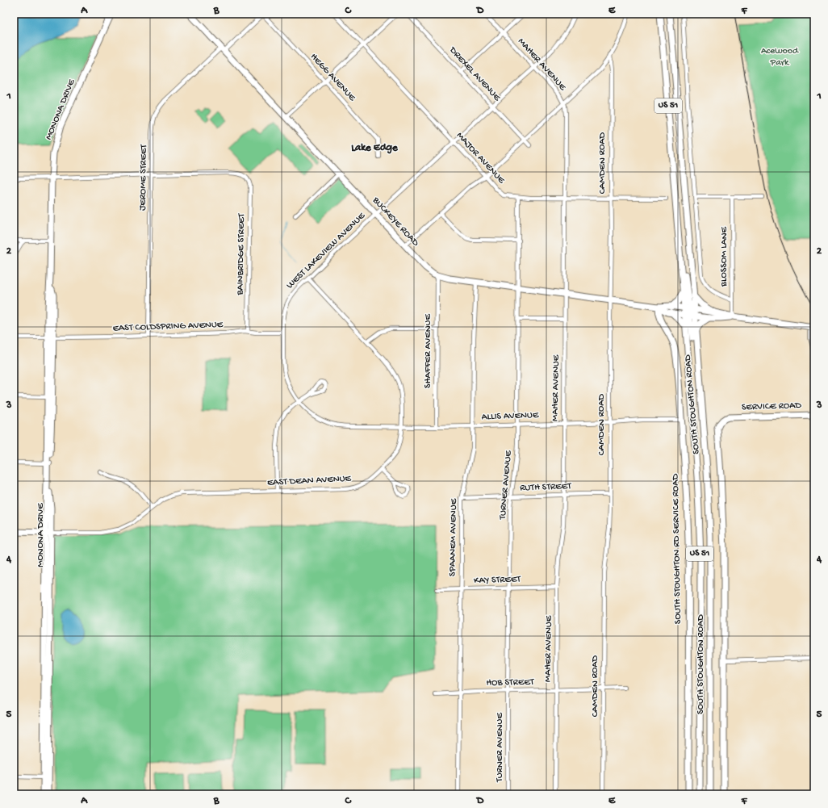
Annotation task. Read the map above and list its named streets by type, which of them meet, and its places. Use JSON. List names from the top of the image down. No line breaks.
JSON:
{"streets":{"street":["MAHER AVENUE","DREXEL AVENUE","HEGG AVENUE","US 51","MONONA DRIVE","MAJOR AVENUE","CAMDEN ROAD","JEROME STREET","BUCKEYE ROAD","WEST LAKEVIEW AVENUE","BAINBRIDGE STREET","BLOSSOM LANE","EAST COLDSPRING AVENUE","SHAFFER AVENUE","SOUTH STOUGHTON ROAD","SERVICE ROAD","ALLIS AVENUE","EAST DEAN AVENUE","TURNER AVENUE","RUTH STREET","SPAANEM AVENUE","SOUTH STOUGHTON RD SERVICE ROAD","KAY STREET","HOB STREET"]},"crossings":[["MAHER AVENUE","MAJOR AVENUE"],["MAHER AVENUE","BUCKEYE ROAD"],["MAHER AVENUE","WEST LAKEVIEW AVENUE"],["MAHER AVENUE","ALLIS AVENUE"],["MAHER AVENUE","RUTH STREET"],["MAHER AVENUE","KAY STREET"],["MAHER AVENUE","HOB STREET"],["DREXEL AVENUE","WEST LAKEVIEW AVENUE"],["HEGG AVENUE","JEROME STREET"],["MONONA DRIVE","EAST COLDSPRING AVENUE"],["MONONA DRIVE","EAST DEAN AVENUE"],["MAJOR AVENUE","CAMDEN ROAD"],["MAJOR AVENUE","WEST LAKEVIEW AVENUE"],["MAJOR AVENUE","TURNER AVENUE"],["CAMDEN ROAD","BUCKEYE ROAD"],["CAMDEN ROAD","ALLIS AVENUE"],["CAMDEN ROAD","RUTH STREET"],["CAMDEN ROAD","HOB STREET"],["JEROME STREET","BUCKEYE ROAD"],["JEROME STREET","BAINBRIDGE STREET"],["JEROME STREET","EAST COLDSPRING AVENUE"],["BUCKEYE ROAD","WEST LAKEVIEW AVENUE"],["BUCKEYE ROAD","SHAFFER AVENUE"],["BUCKEYE ROAD","SOUTH STOUGHTON ROAD"],["BUCKEYE ROAD","TURNER AVENUE"],["BUCKEYE ROAD","SPAANEM AVENUE"],["BUCKEYE ROAD","SOUTH STOUGHTON RD SERVICE ROAD"],["WEST LAKEVIEW AVENUE","EAST COLDSPRING AVENUE"],["WEST LAKEVIEW AVENUE","SHAFFER AVENUE"],["WEST LAKEVIEW AVENUE","ALLIS AVENUE"],["WEST LAKEVIEW AVENUE","EAST DEAN AVENUE"],["BAINBRIDGE STREET","EAST COLDSPRING AVENUE"],["SHAFFER AVENUE","ALLIS AVENUE"],["ALLIS AVENUE","TURNER AVENUE"],["ALLIS AVENUE","SPAANEM AVENUE"],["ALLIS AVENUE","SOUTH STOUGHTON RD SERVICE ROAD"],["TURNER AVENUE","RUTH STREET"],["TURNER AVENUE","KAY STREET"],["TURNER AVENUE","HOB STREET"],["RUTH STREET","SPAANEM AVENUE"],["SPAANEM AVENUE","KAY STREET"],["SPAANEM AVENUE","HOB STREET"]],"districts":["Lake Edge"],"parks":["Acewood Park"],"grid":{"columns":["A","B","C","D","E","F"],"rows":["1","2","3","4","5"]}}
